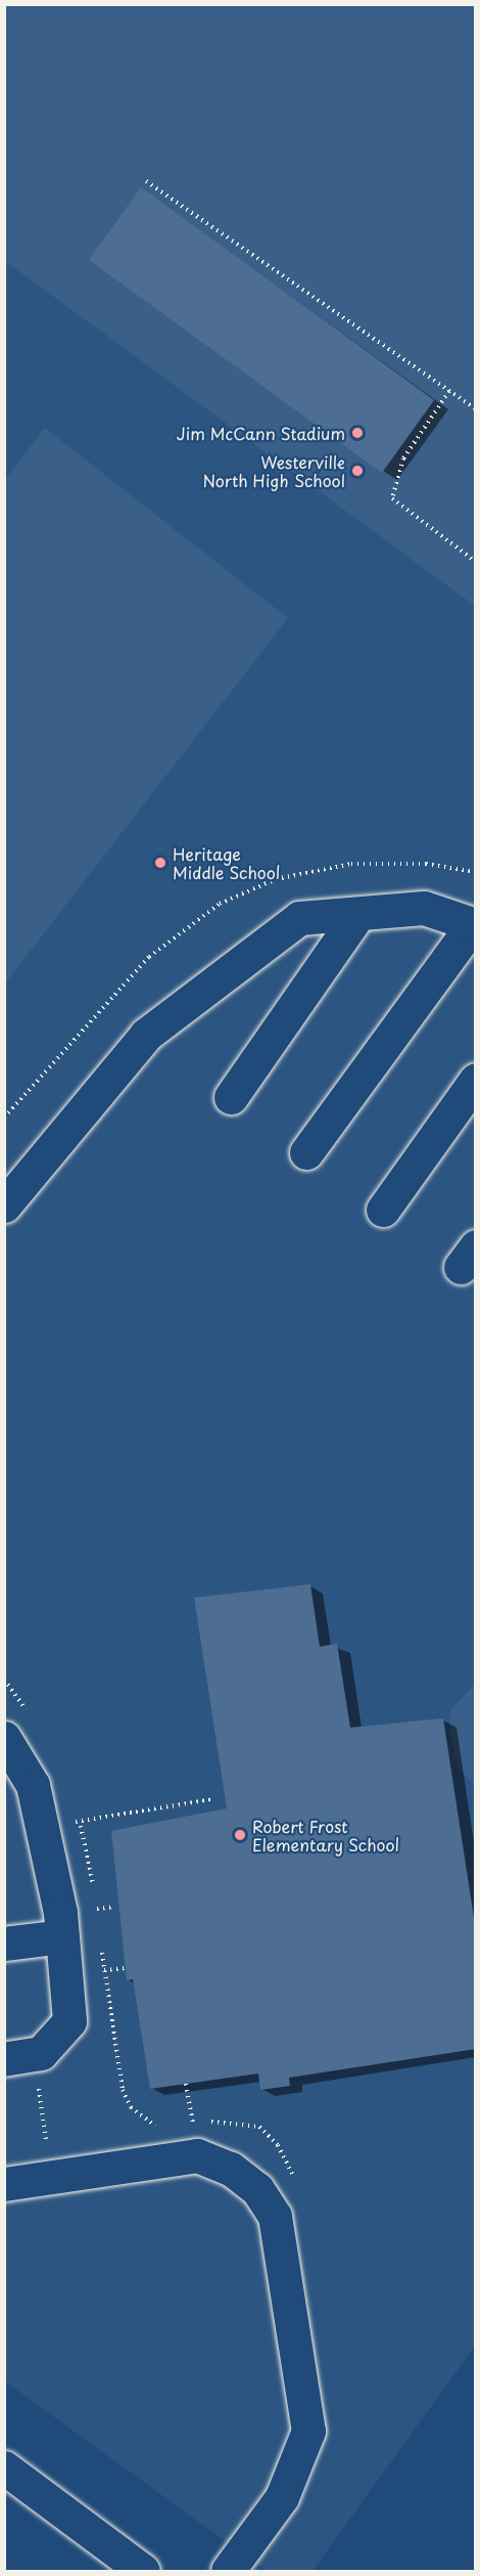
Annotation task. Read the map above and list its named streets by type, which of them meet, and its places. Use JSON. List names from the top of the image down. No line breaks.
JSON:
{"places":["Jim McCann Stadium","Westerville North High School","Heritage Middle School","Robert Frost Elementary School"]}
